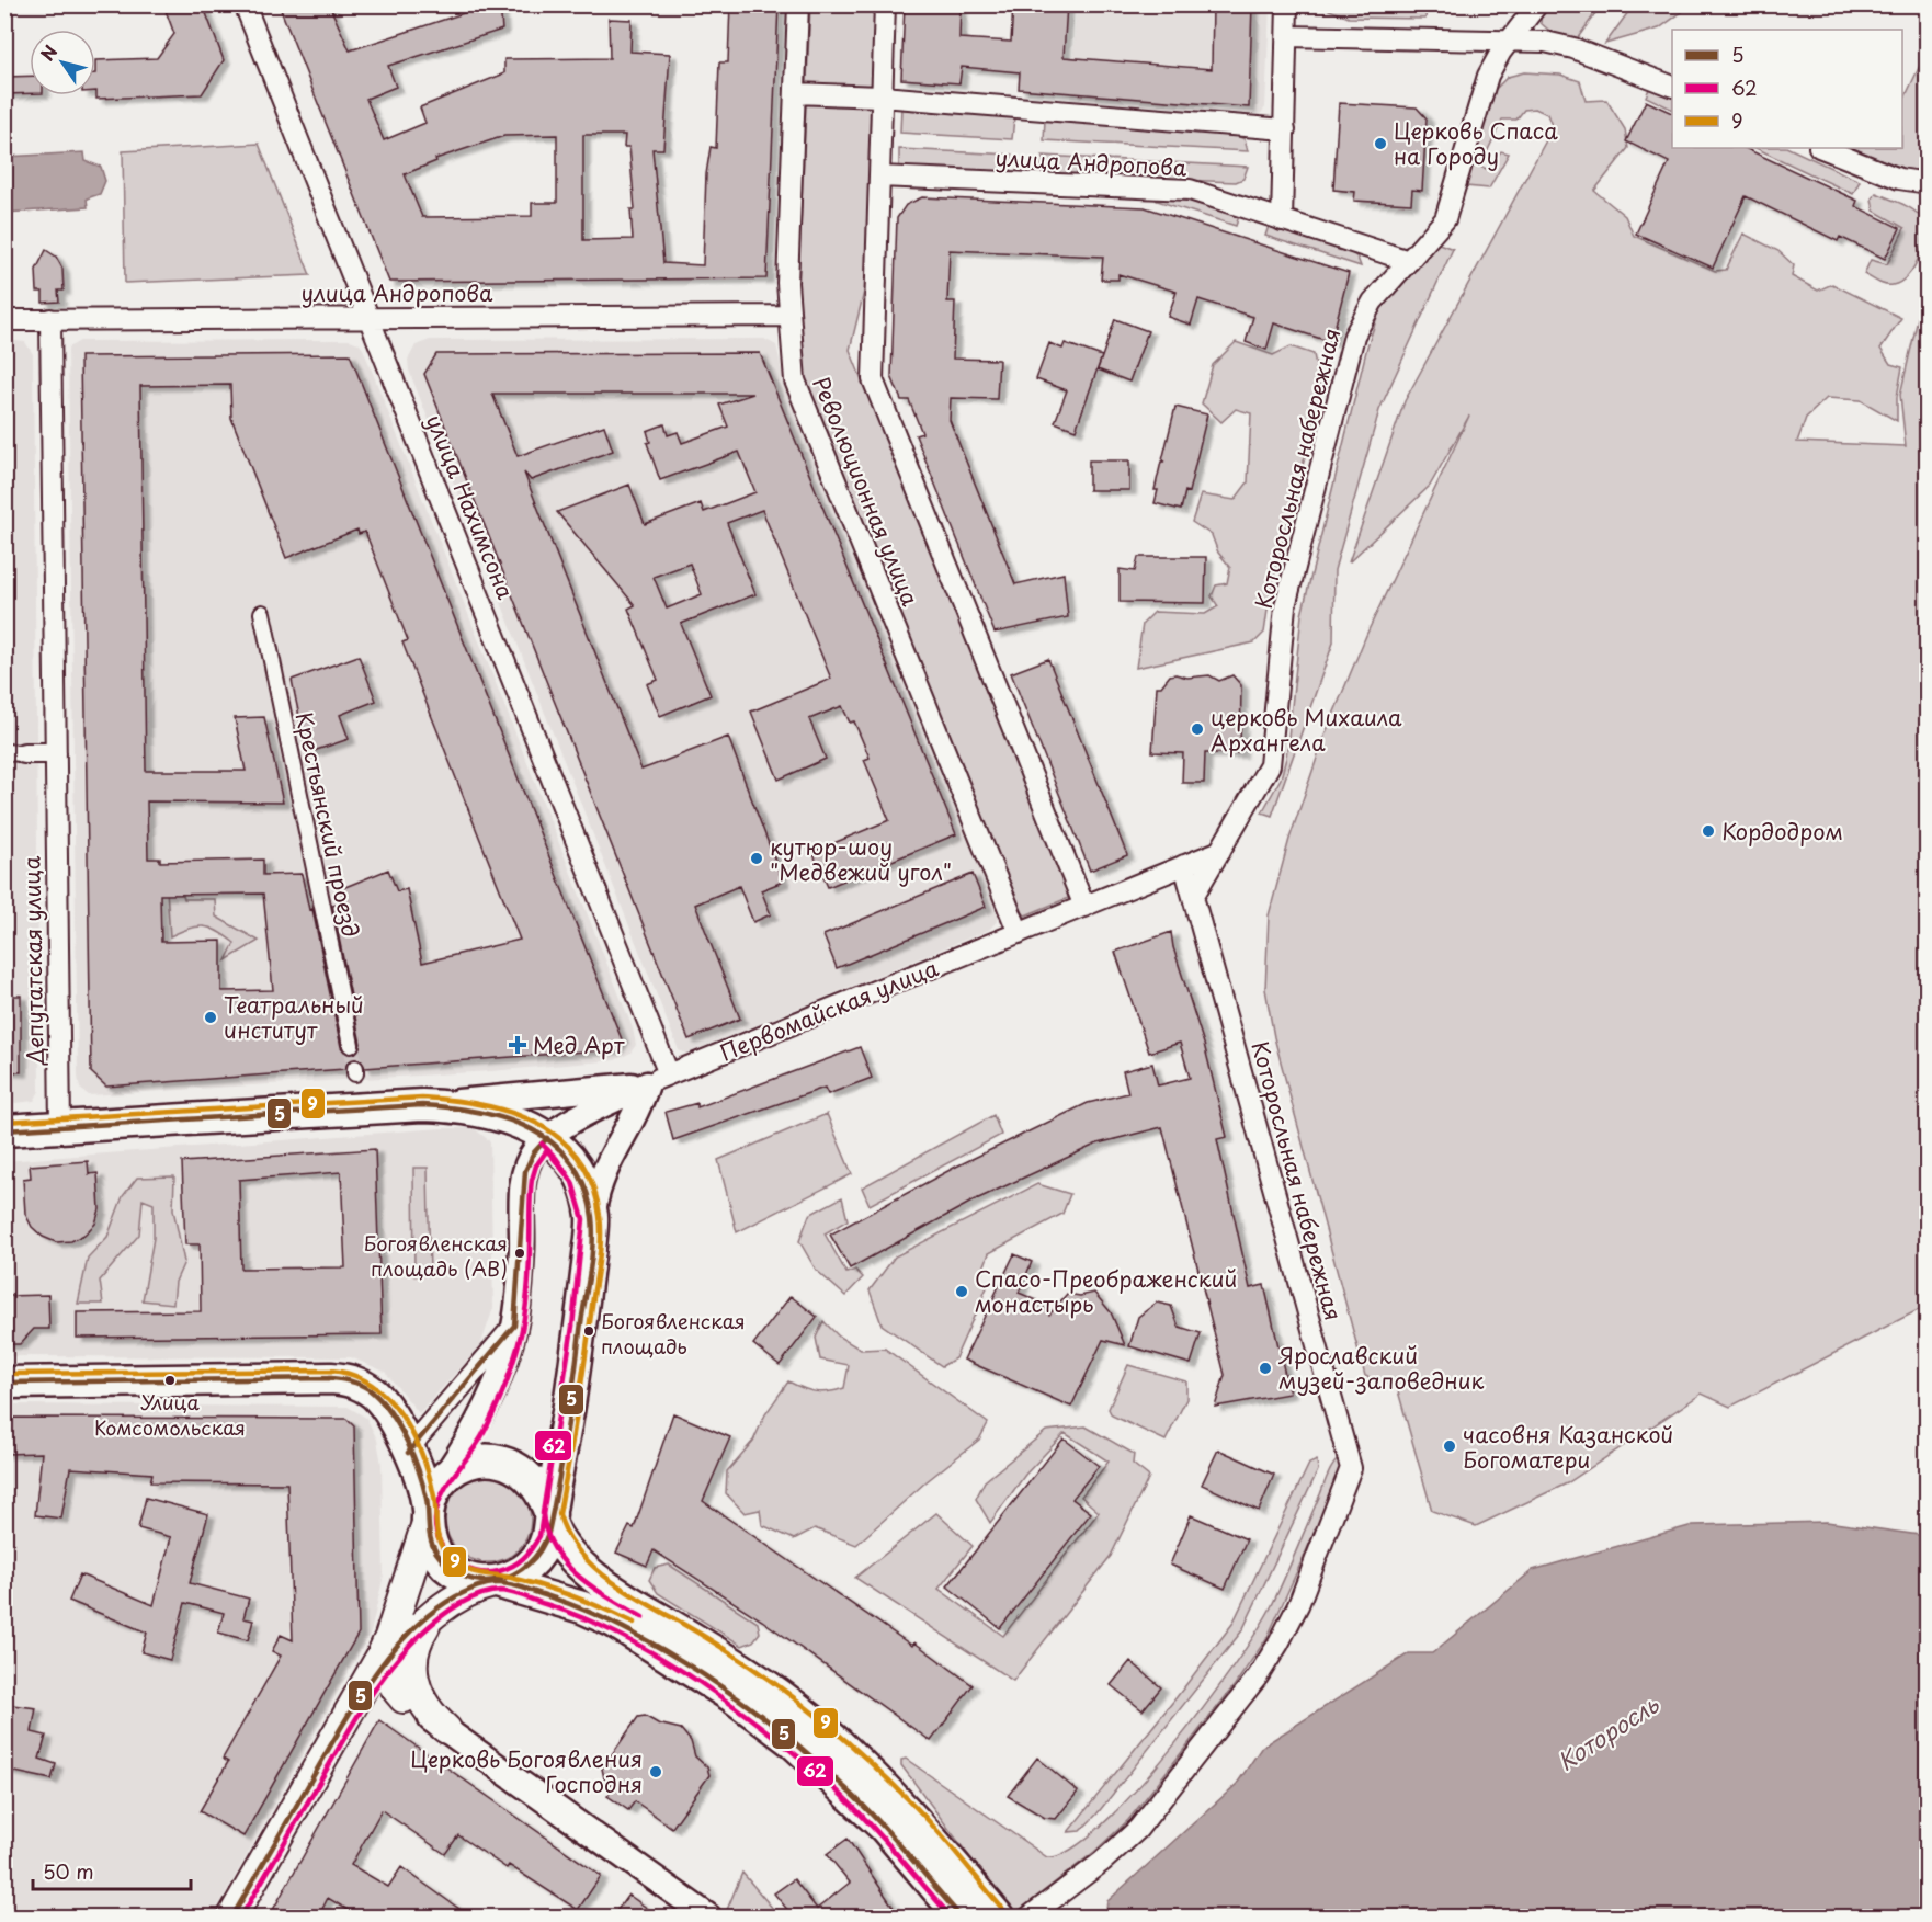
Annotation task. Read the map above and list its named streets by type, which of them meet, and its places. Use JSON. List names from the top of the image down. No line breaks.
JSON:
{"streets":{"main road":["Первомайская улица"],"street":["улица Андропова","Которосльная набережная","Революционная улица","улица Нахимсона","Крестьянский проезд","Депутатская улица"]},"crossings":[["улица Андропова","Которосльная набережная"],["улица Андропова","Революционная улица"],["улица Андропова","улица Нахимсона"],["улица Андропова","Депутатская улица"],["Которосльная набережная","Первомайская улица"],["Революционная улица","Первомайская улица"],["улица Нахимсона","Первомайская улица"],["Депутатская улица","Первомайская улица"]],"water":["Которосль"],"places":{"other":["Церковь Спаса на Городу","церковь Михаила Архангела","Кордодром","кутюр-шоу \"Медвежий угол\"","Театральный институт","Богоявленская площадь (АВ)","Спасо-Преображенский монастырь","Богоявленская площадь","Ярославский музей-заповедник","Улица Комсомольская","часовня Казанской Богоматери","Церковь Богоявления Господня"],"health":["Мед Арт"]},"lines":["transit line 9","transit line 5","transit line 62"],"legend":["5","62","9"],"scale_bar":"50 m","north":"top left"}
